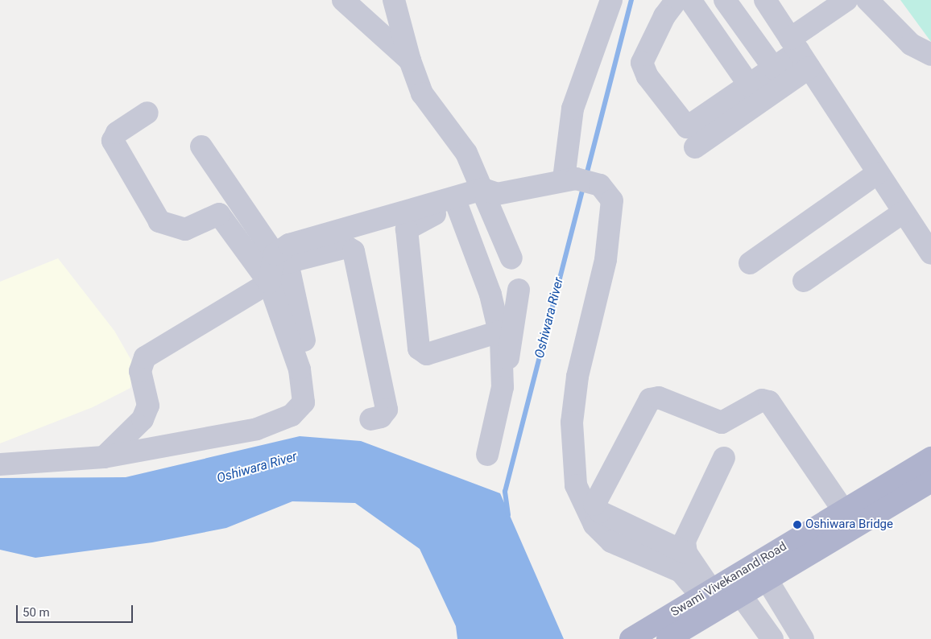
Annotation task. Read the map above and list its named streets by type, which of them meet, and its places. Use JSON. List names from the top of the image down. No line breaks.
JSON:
{"streets":{"main road":["Swami Vivekanand Road"]},"water":["Oshiwara River"],"places":["Oshiwara Bridge"],"scale_bar":"50 m"}
